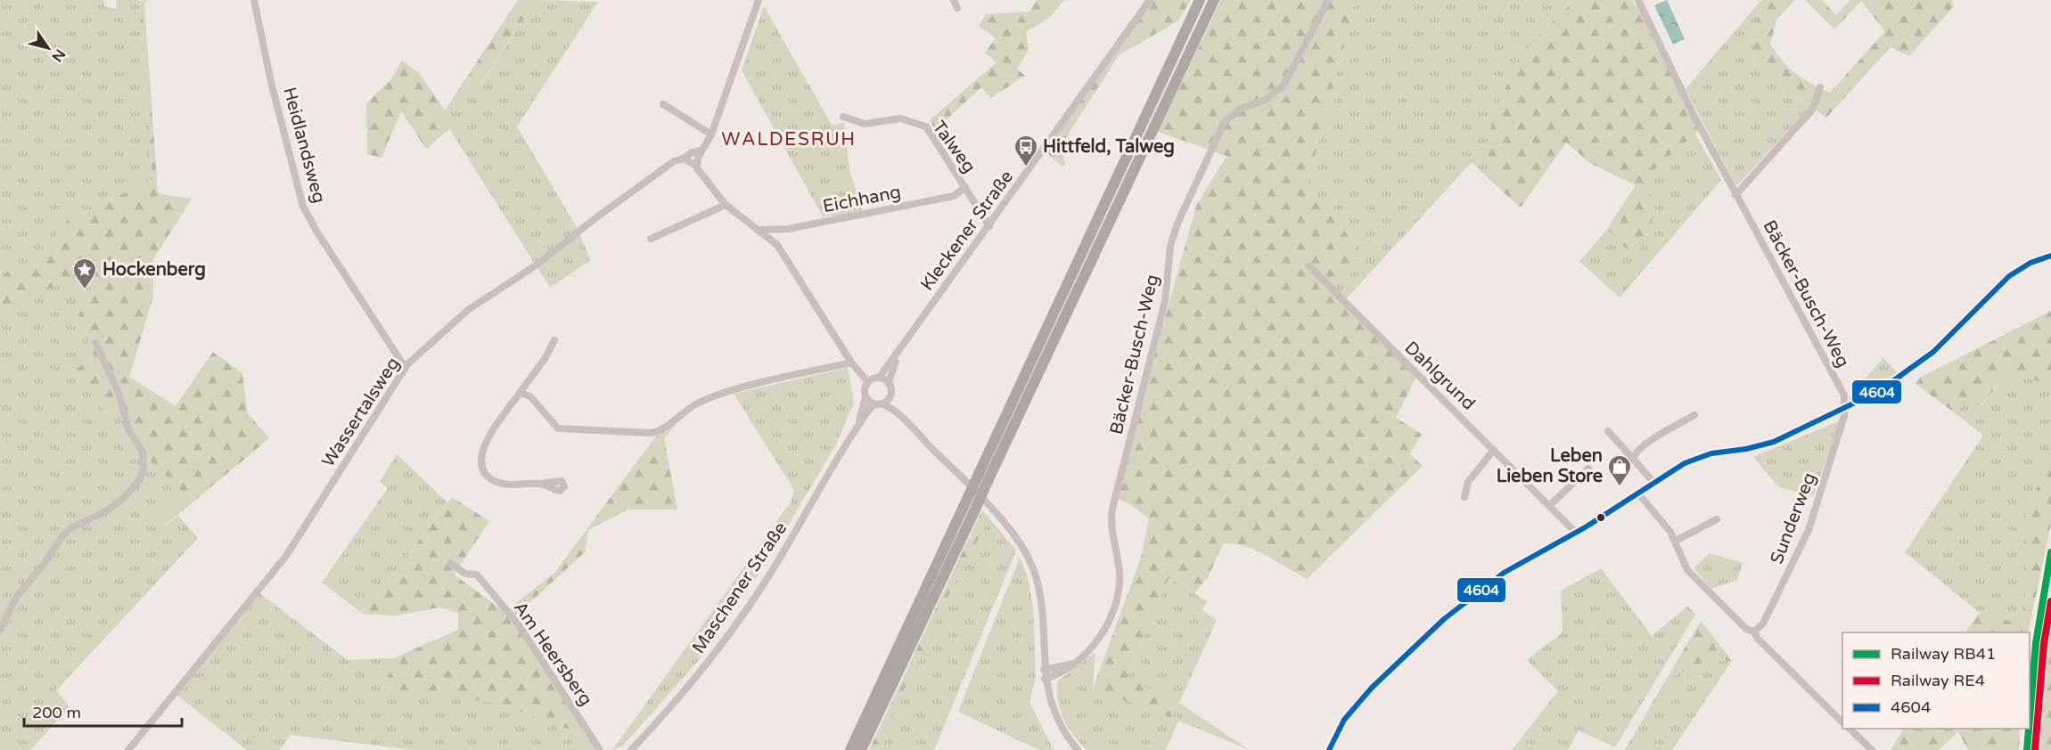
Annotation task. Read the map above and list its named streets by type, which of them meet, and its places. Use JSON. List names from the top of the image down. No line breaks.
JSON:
{"streets":{"street":["Heidlandsweg","Talweg","Eichhang","Kleckener Straße","Bäcker-Busch-Weg","Dahlgrund","Wassertalsweg","Sunderweg","Maschener Straße","Am Heersberg"]},"crossings":[["Heidlandsweg","Wassertalsweg"],["Talweg","Eichhang"],["Talweg","Kleckener Straße"],["Kleckener Straße","Maschener Straße"],["Bäcker-Busch-Weg","Sunderweg"]],"districts":["WALDESRUH"],"places":{"bus stop":["Hittfeld, Talweg"],"place":["Hockenberg"],"shop":["Leben Lieben Store"]},"lines":["transit line 4604","rail line RB41","rail line RE4"],"legend":["Railway RB41","Railway RE4","4604"],"scale_bar":"200 m","north":"bottom right"}
